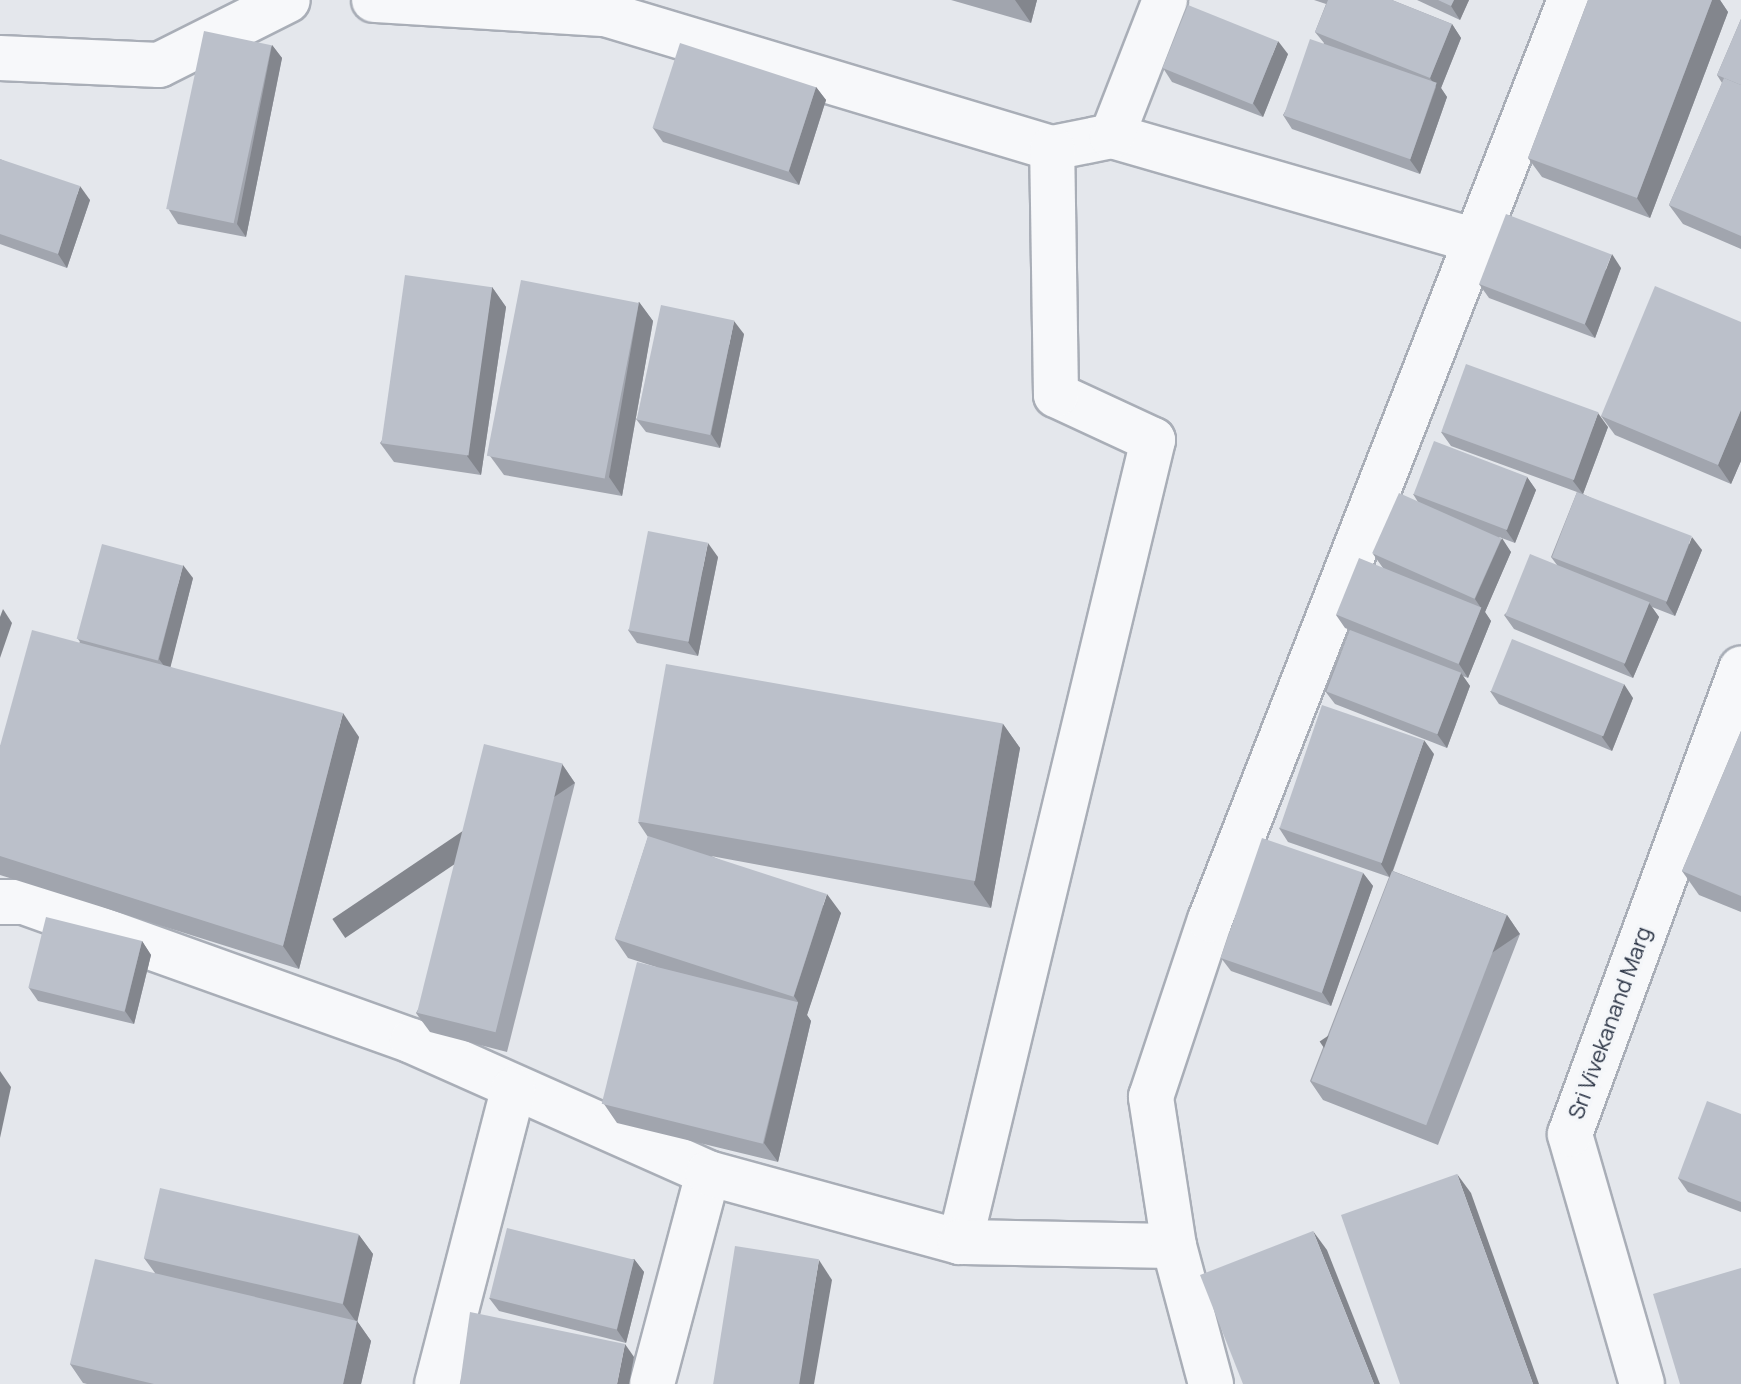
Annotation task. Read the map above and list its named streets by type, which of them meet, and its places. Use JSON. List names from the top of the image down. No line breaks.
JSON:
{"streets":{"street":["Sri Vivekanand Marg"]}}
